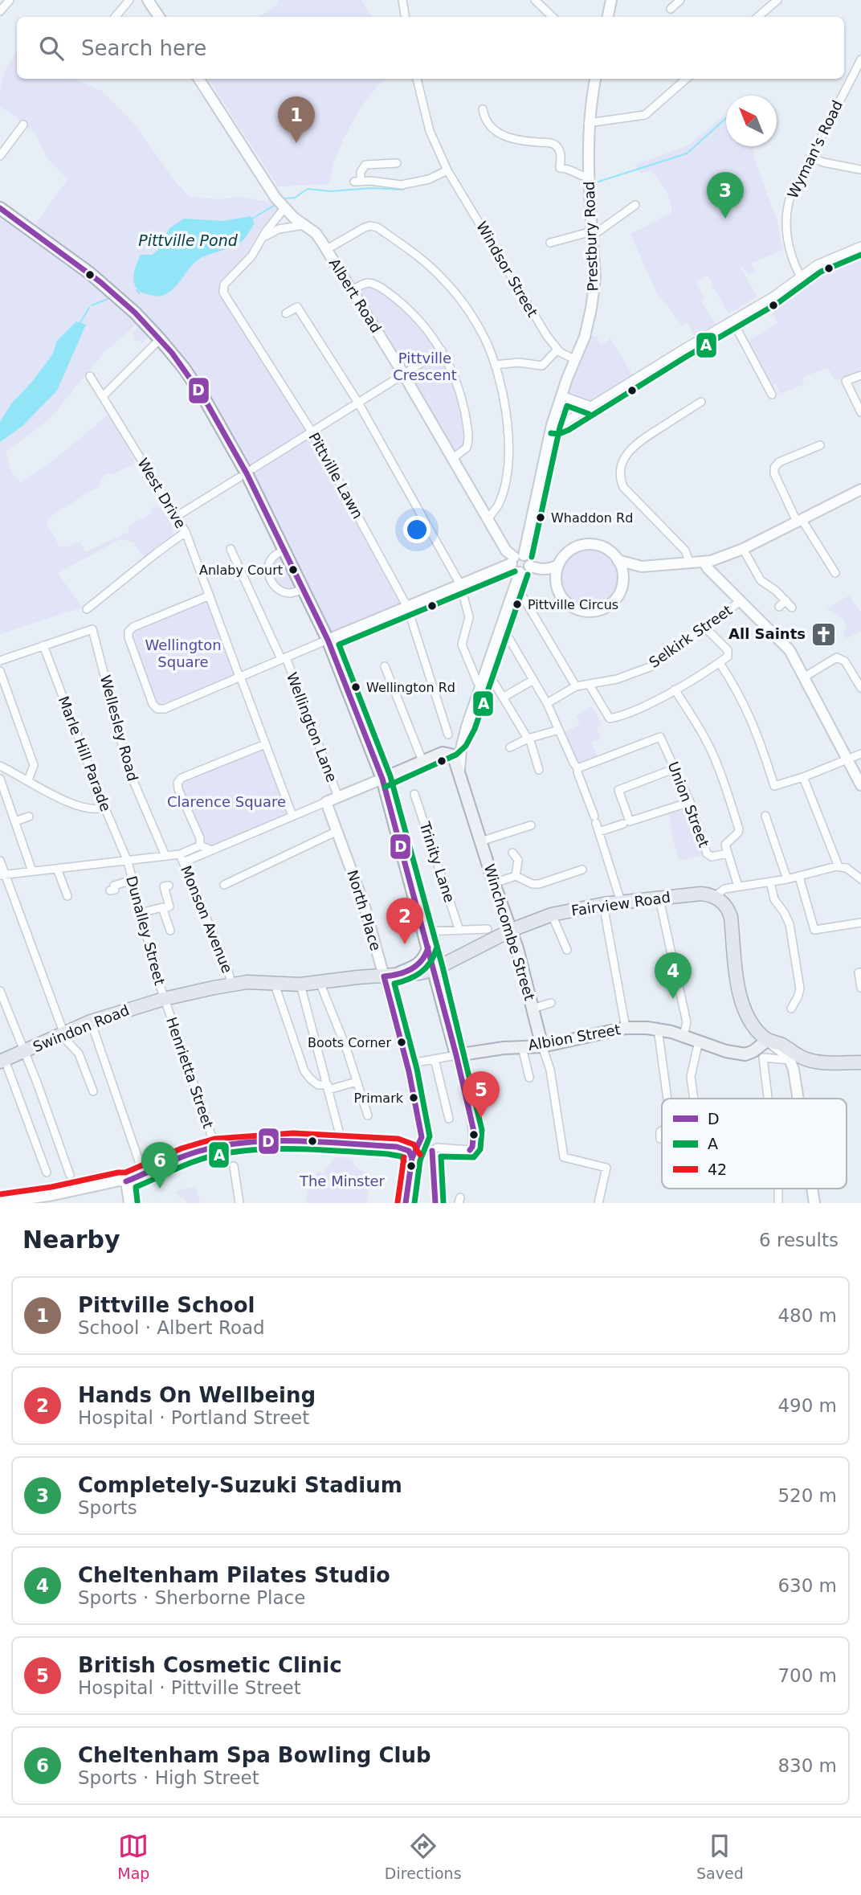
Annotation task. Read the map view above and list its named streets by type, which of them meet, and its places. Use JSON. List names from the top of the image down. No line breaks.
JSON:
{"streets":{"highway":["Fairview Road","Swindon Road"],"main road":["Winchcombe Street","Albion Street"],"street":["Wyman's Road","Prestbury Road","Windsor Street","Albert Road","Pittville Lawn","West Drive","Selkirk Street","Wellington Lane","Wellesley Road","Marle Hill Parade","Union Street","Trinity Lane","North Place","Monson Avenue","Dunalley Street","Henrietta Street"]},"crossings":[["Prestbury Road","Windsor Street"],["Prestbury Road","Albert Road"],["Albert Road","Pittville Lawn"],["Wellesley Road","Marle Hill Parade"],["Marle Hill Parade","Dunalley Street"],["Fairview Road","North Place"],["Fairview Road","Winchcombe Street"],["Fairview Road","Swindon Road"],["Monson Avenue","Swindon Road"],["Dunalley Street","Swindon Road"],["Dunalley Street","Henrietta Street"],["Winchcombe Street","Albion Street"],["Swindon Road","Henrietta Street"]],"water":["Pittville Pond"],"parks":["Pittville Crescent","Wellington Square","Clarence Square","The Minster"],"places":{"other":["Whaddon Rd","Anlaby Court","Pittville Circus","Wellington Rd","Boots Corner","Primark"],"church":["All Saints"]},"lines":["transit line D","transit line A","transit line 42"],"legend":["D","A","42"],"north":"top left","page":{"search":"Search here","pins":["1","3","2","4","5","6"],"heading":["Nearby","6 results"],"list":[{"mark":"1","name":"Pittville School","note":"School · Albert Road","value":"480 m"},{"mark":"2","name":"Hands On Wellbeing","note":"Hospital · Portland Street","value":"490 m"},{"mark":"3","name":"Completely-Suzuki Stadium","note":"Sports","value":"520 m"},{"mark":"4","name":"Cheltenham Pilates Studio","note":"Sports · Sherborne Place","value":"630 m"},{"mark":"5","name":"British Cosmetic Clinic","note":"Hospital · Pittville Street","value":"700 m"},{"mark":"6","name":"Cheltenham Spa Bowling Club","note":"Sports · High Street","value":"830 m"}],"nav":["Map","Directions","Saved"]}}
